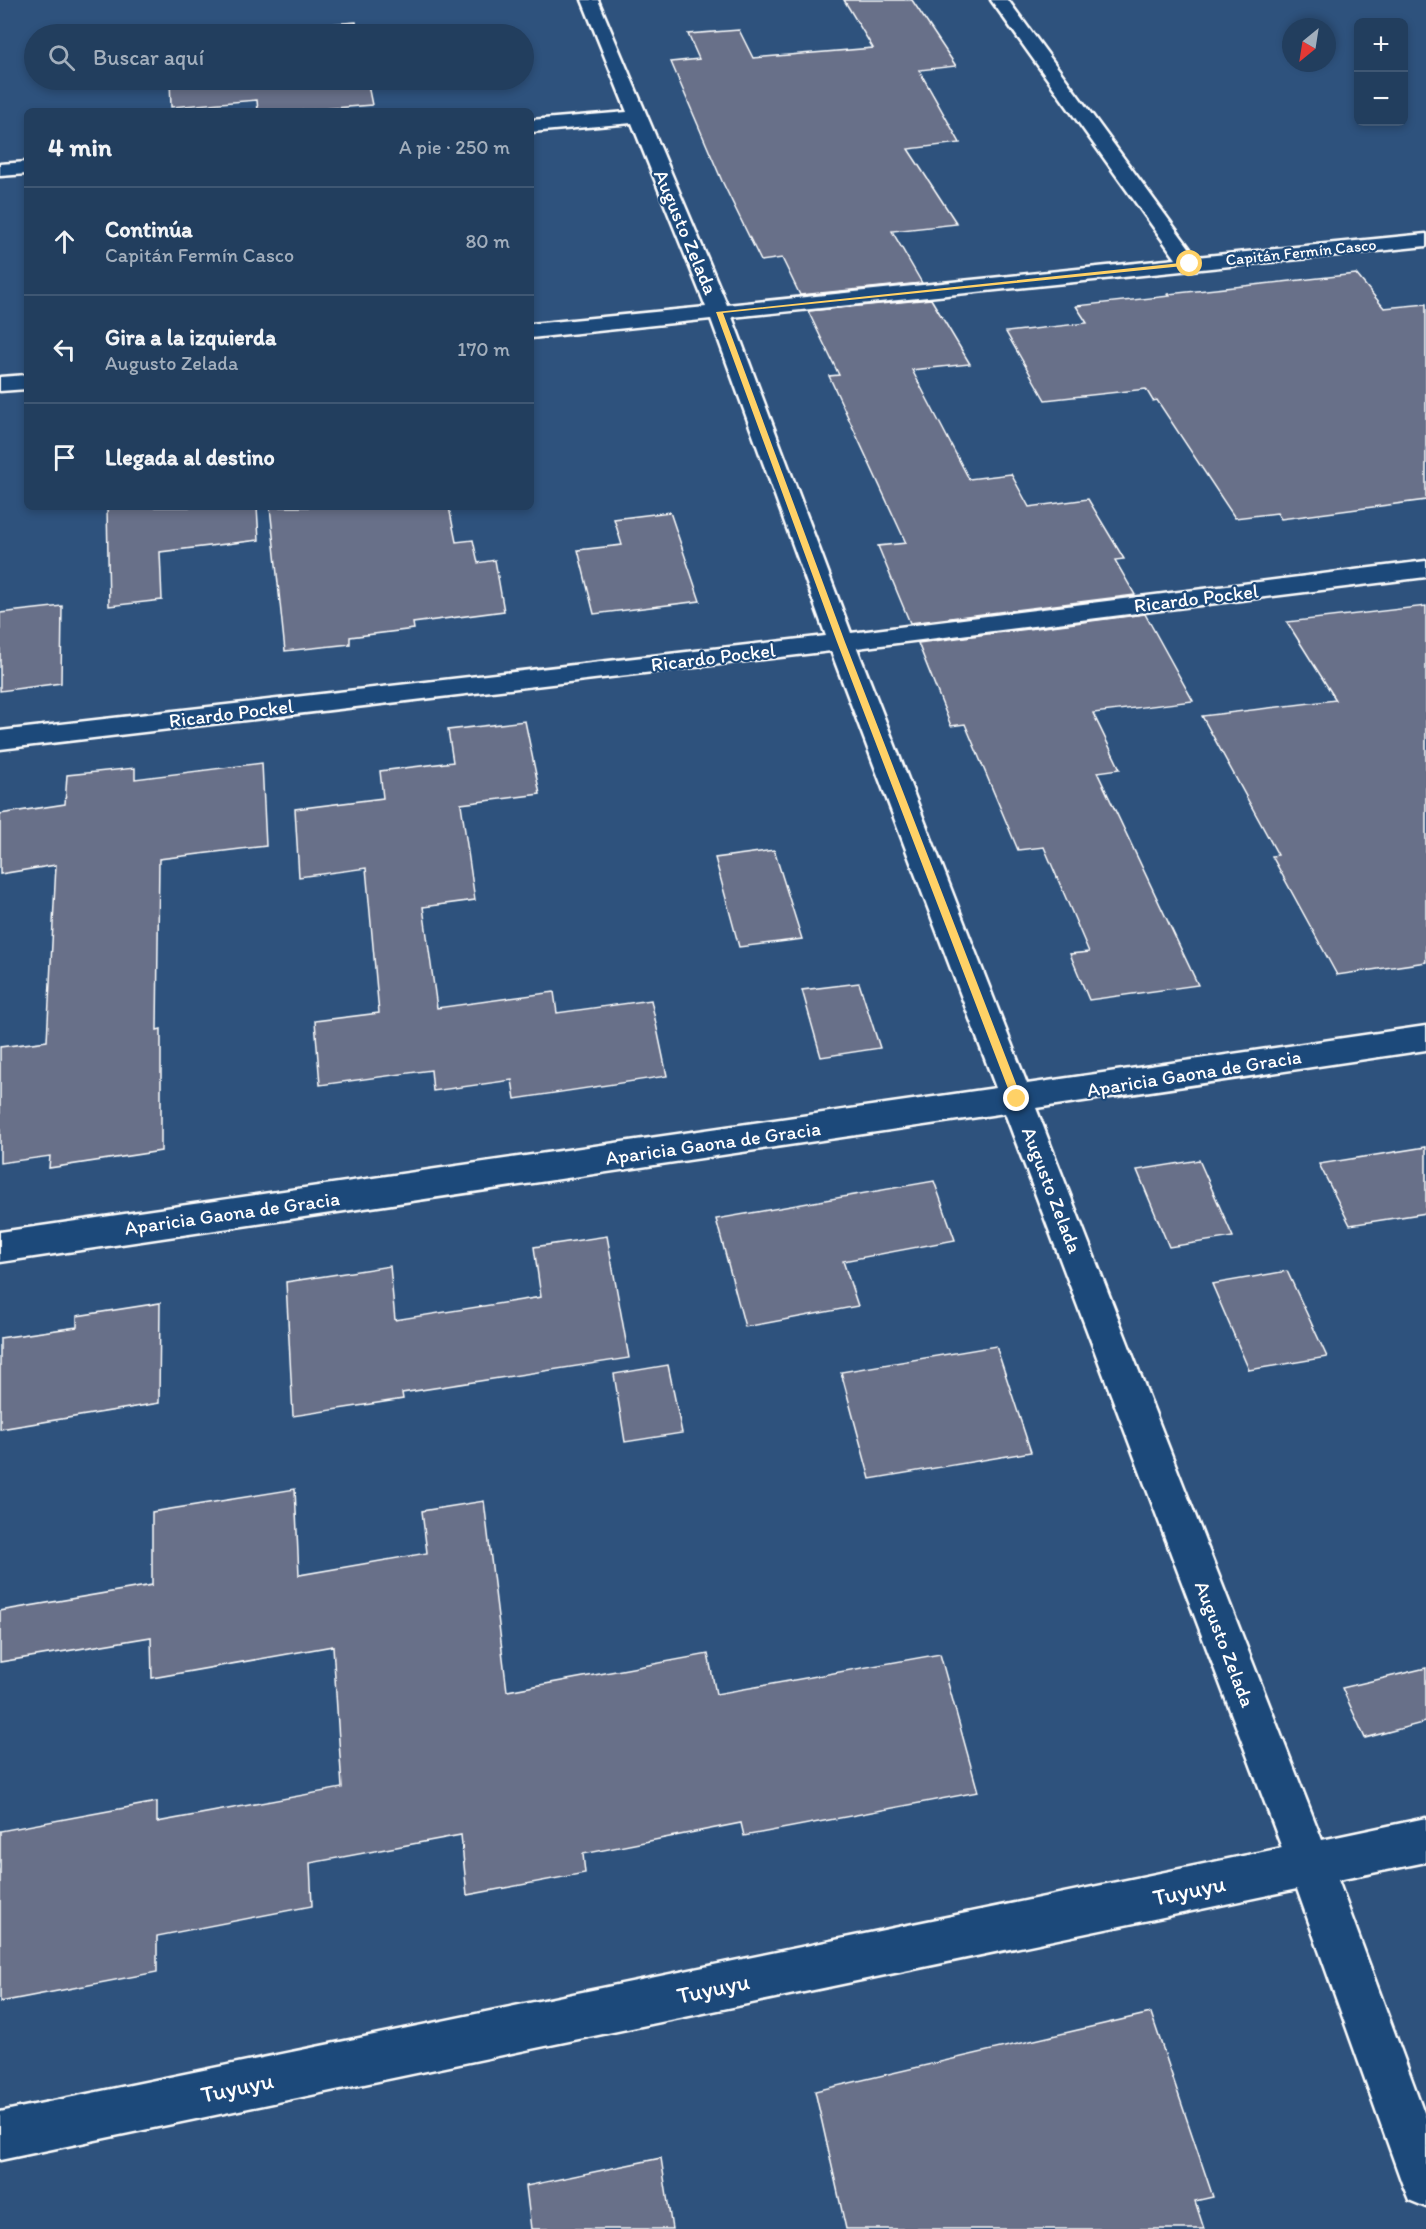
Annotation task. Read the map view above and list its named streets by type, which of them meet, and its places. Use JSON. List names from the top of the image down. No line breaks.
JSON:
{"streets":{"street":["Augusto Zelada","Capitán Fermín Casco","Ricardo Pockel","Aparicia Gaona de Gracia","Tuyuyu"]},"crossings":[["Augusto Zelada","Capitán Fermín Casco"],["Augusto Zelada","Ricardo Pockel"],["Augusto Zelada","Aparicia Gaona de Gracia"],["Augusto Zelada","Tuyuyu"]],"north":"bottom left","page":{"map_buttons":["+","−"],"search":"Buscar aquí","heading":["4 min","A pie · 250 m"],"list":[["Continúa","Capitán Fermín Casco","80 m"],["Gira a la izquierda","Augusto Zelada","170 m"],"Llegada al destino"]}}
